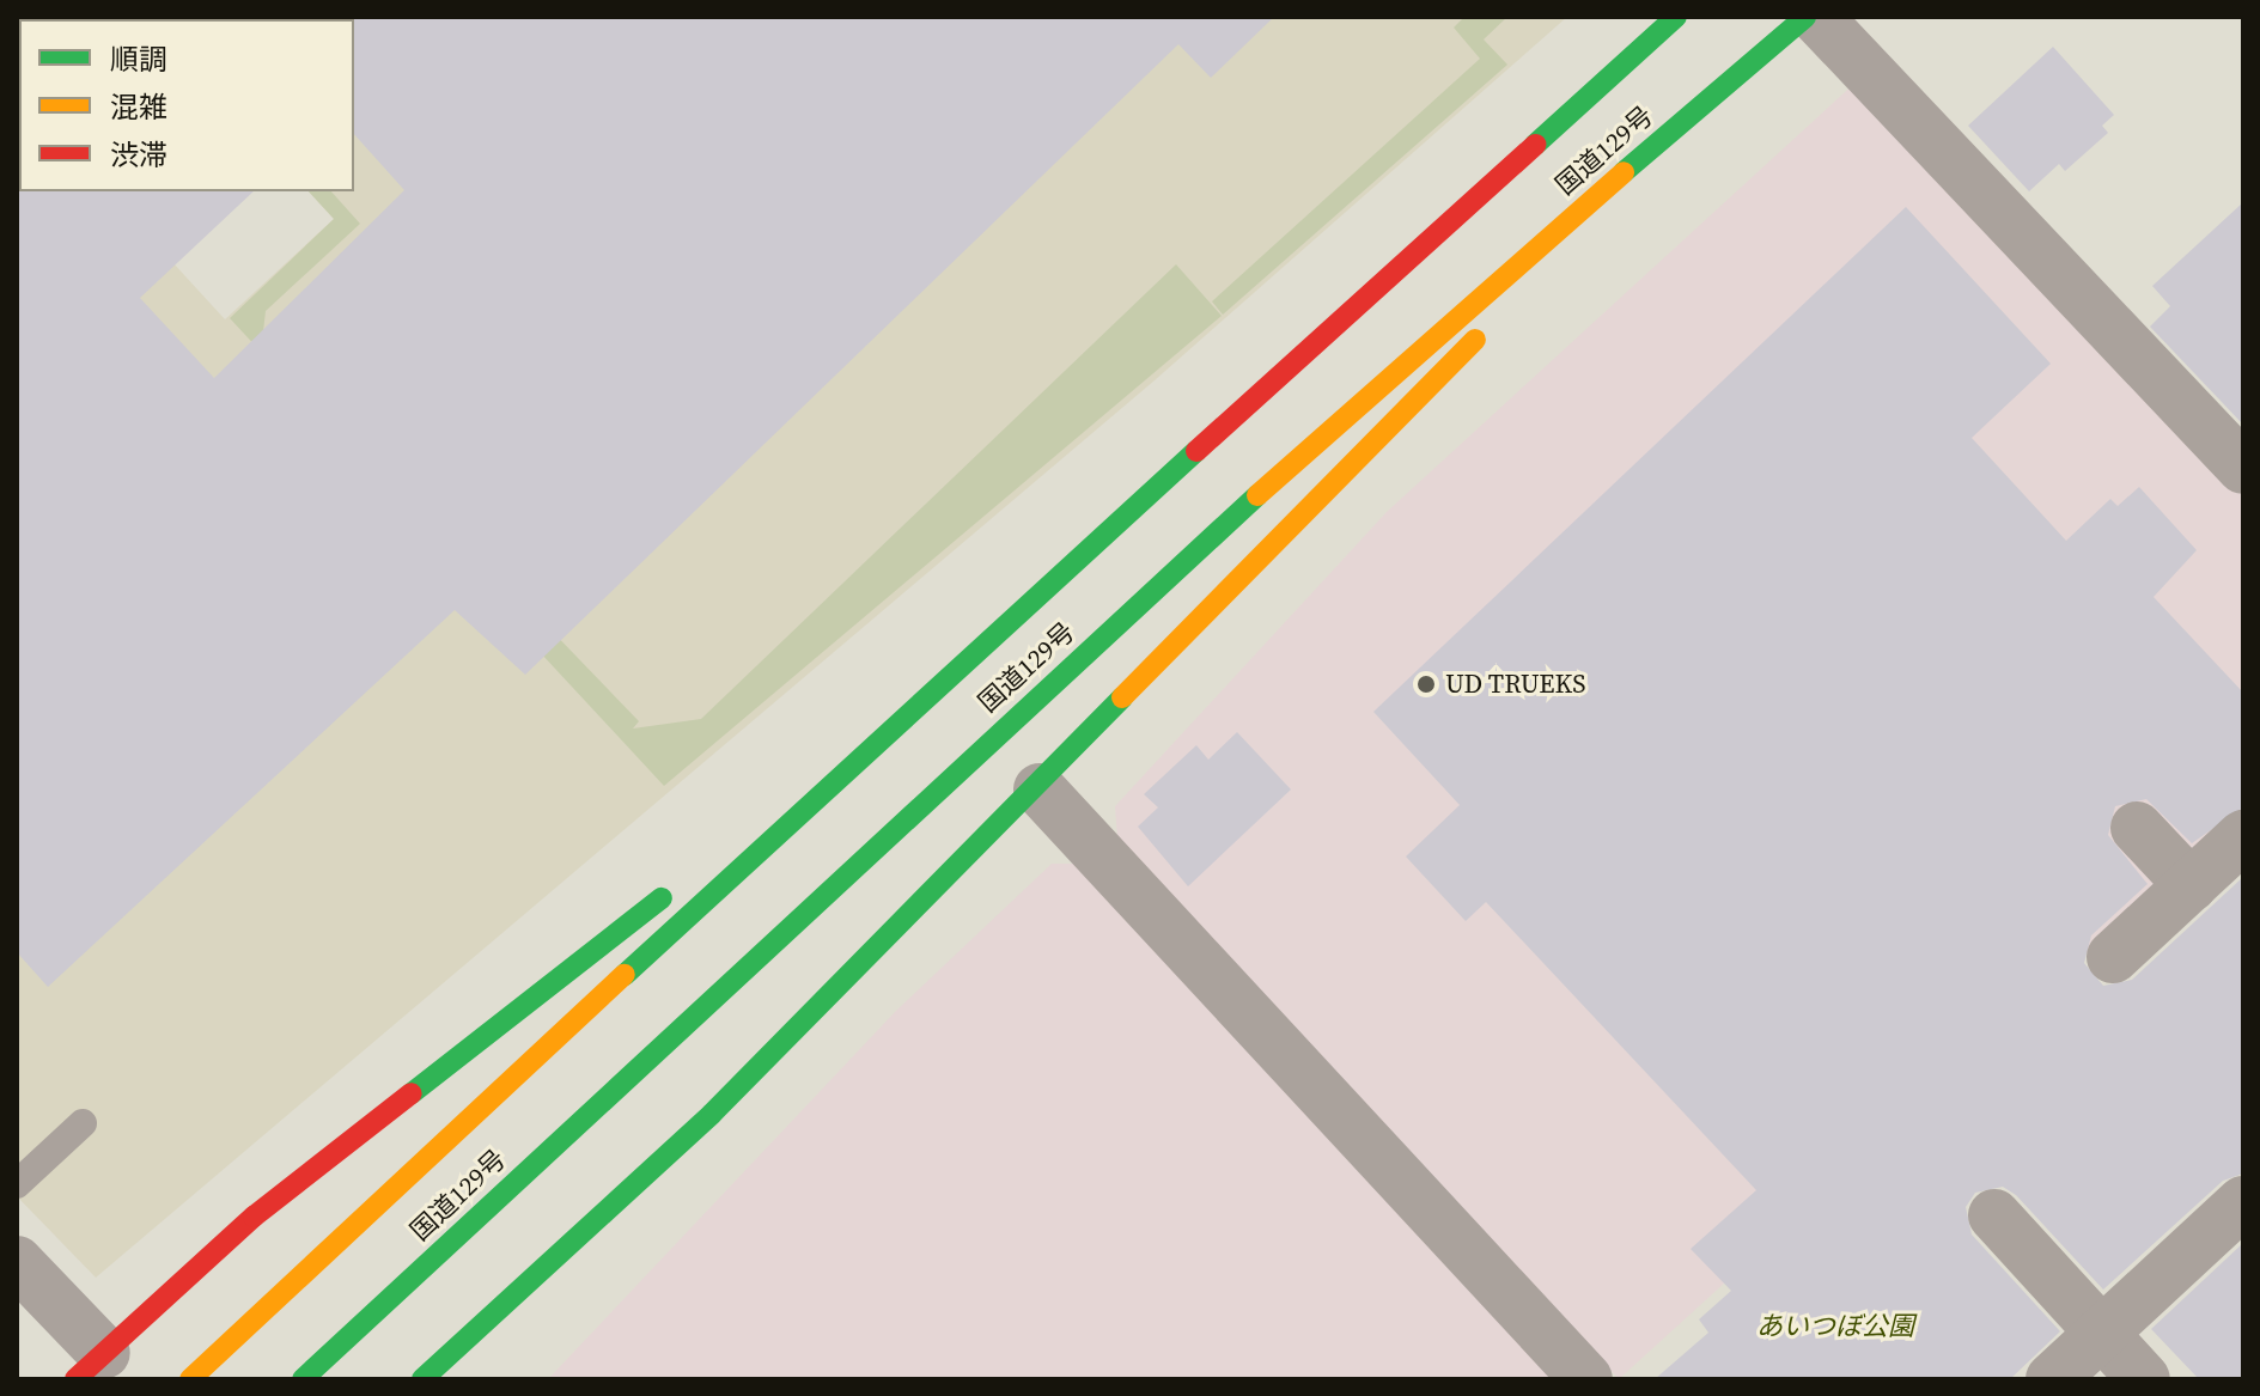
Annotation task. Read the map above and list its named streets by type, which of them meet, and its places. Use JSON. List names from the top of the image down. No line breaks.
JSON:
{"streets":{"highway":["国道129号"]},"parks":["あいつぼ公園"],"places":["UD TRUEKS"],"legend":["順調","混雑","渋滞"]}
